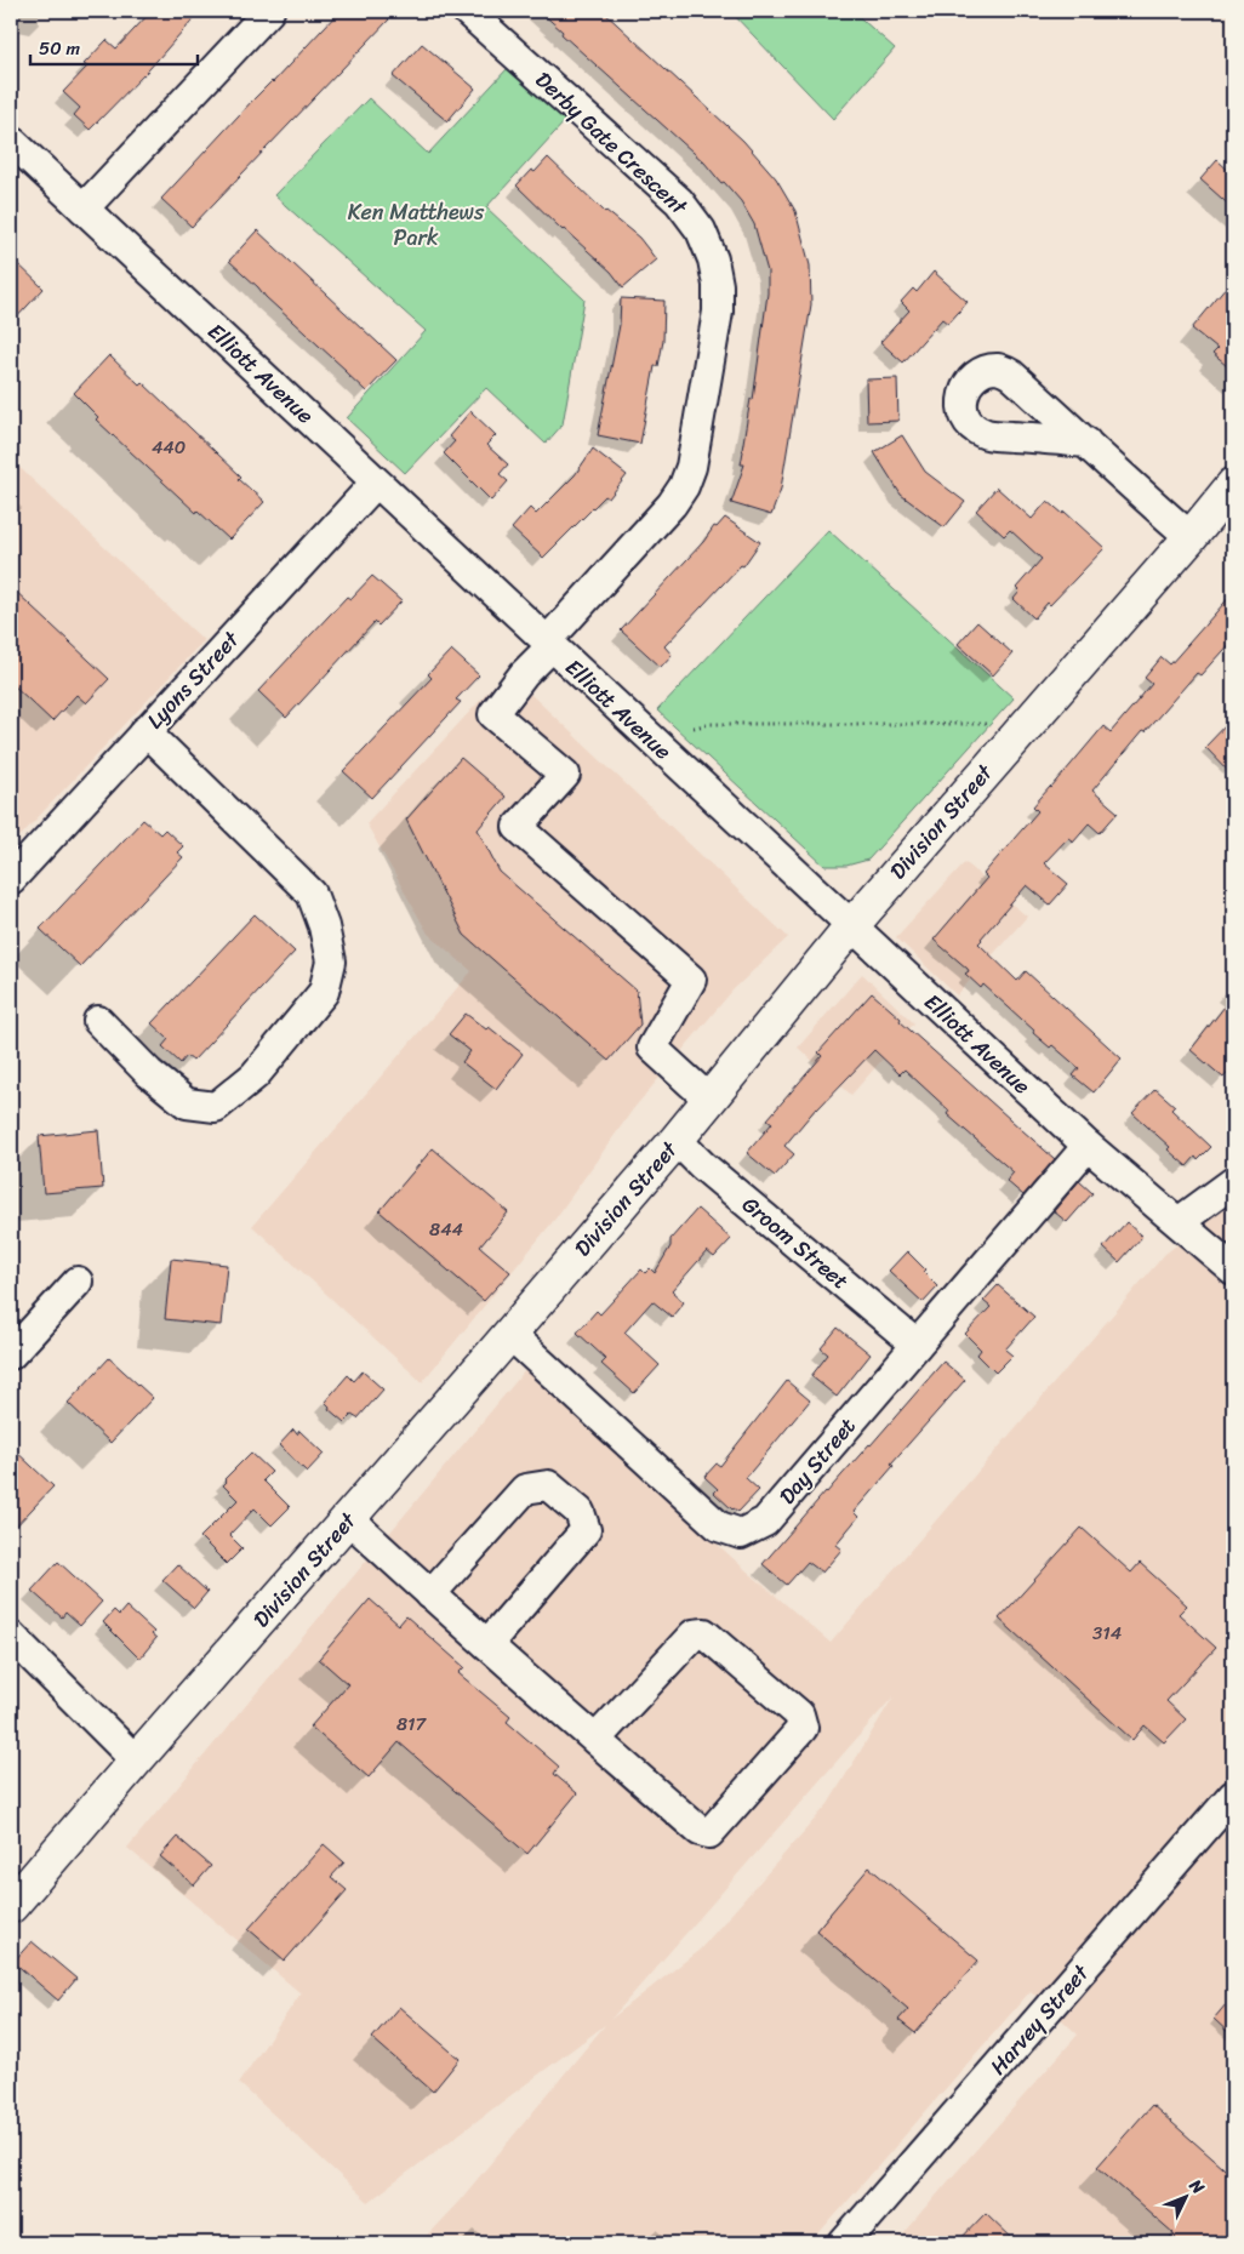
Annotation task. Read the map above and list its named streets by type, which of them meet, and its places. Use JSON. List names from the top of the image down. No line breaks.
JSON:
{"streets":{"main road":["Division Street"],"street":["Derby Gate Crescent","Elliott Avenue","Lyons Street","Groom Street","Day Street","Harvey Street"]},"crossings":[["Derby Gate Crescent","Elliott Avenue"],["Derby Gate Crescent","Division Street"],["Elliott Avenue","Lyons Street"],["Elliott Avenue","Division Street"],["Elliott Avenue","Day Street"],["Division Street","Groom Street"],["Division Street","Day Street"],["Groom Street","Day Street"]],"parks":["Ken Matthews Park"],"house_numbers":["440","844","314","817"],"scale_bar":"50 m","north":"top right"}
